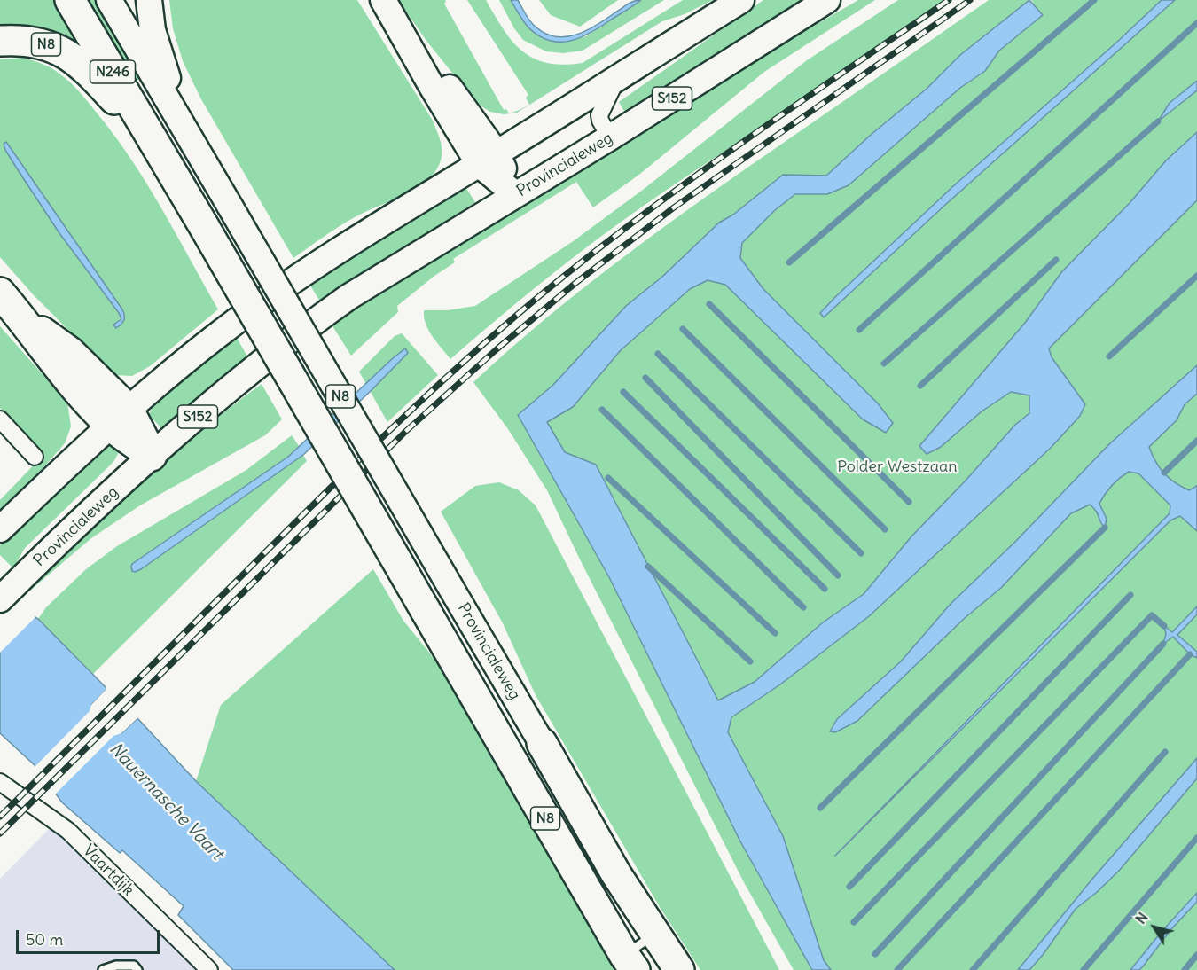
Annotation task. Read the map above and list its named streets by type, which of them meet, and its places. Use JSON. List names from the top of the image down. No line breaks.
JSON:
{"streets":{"highway":["N8","N246","Provincialeweg"],"main road":["S152"],"street":["Vaartdijk"]},"crossings":[["N8","N246"],["N8","Provincialeweg"]],"water":["Nauernasche Vaart"],"parks":["Polder Westzaan"],"scale_bar":"50 m","north":"top left"}
